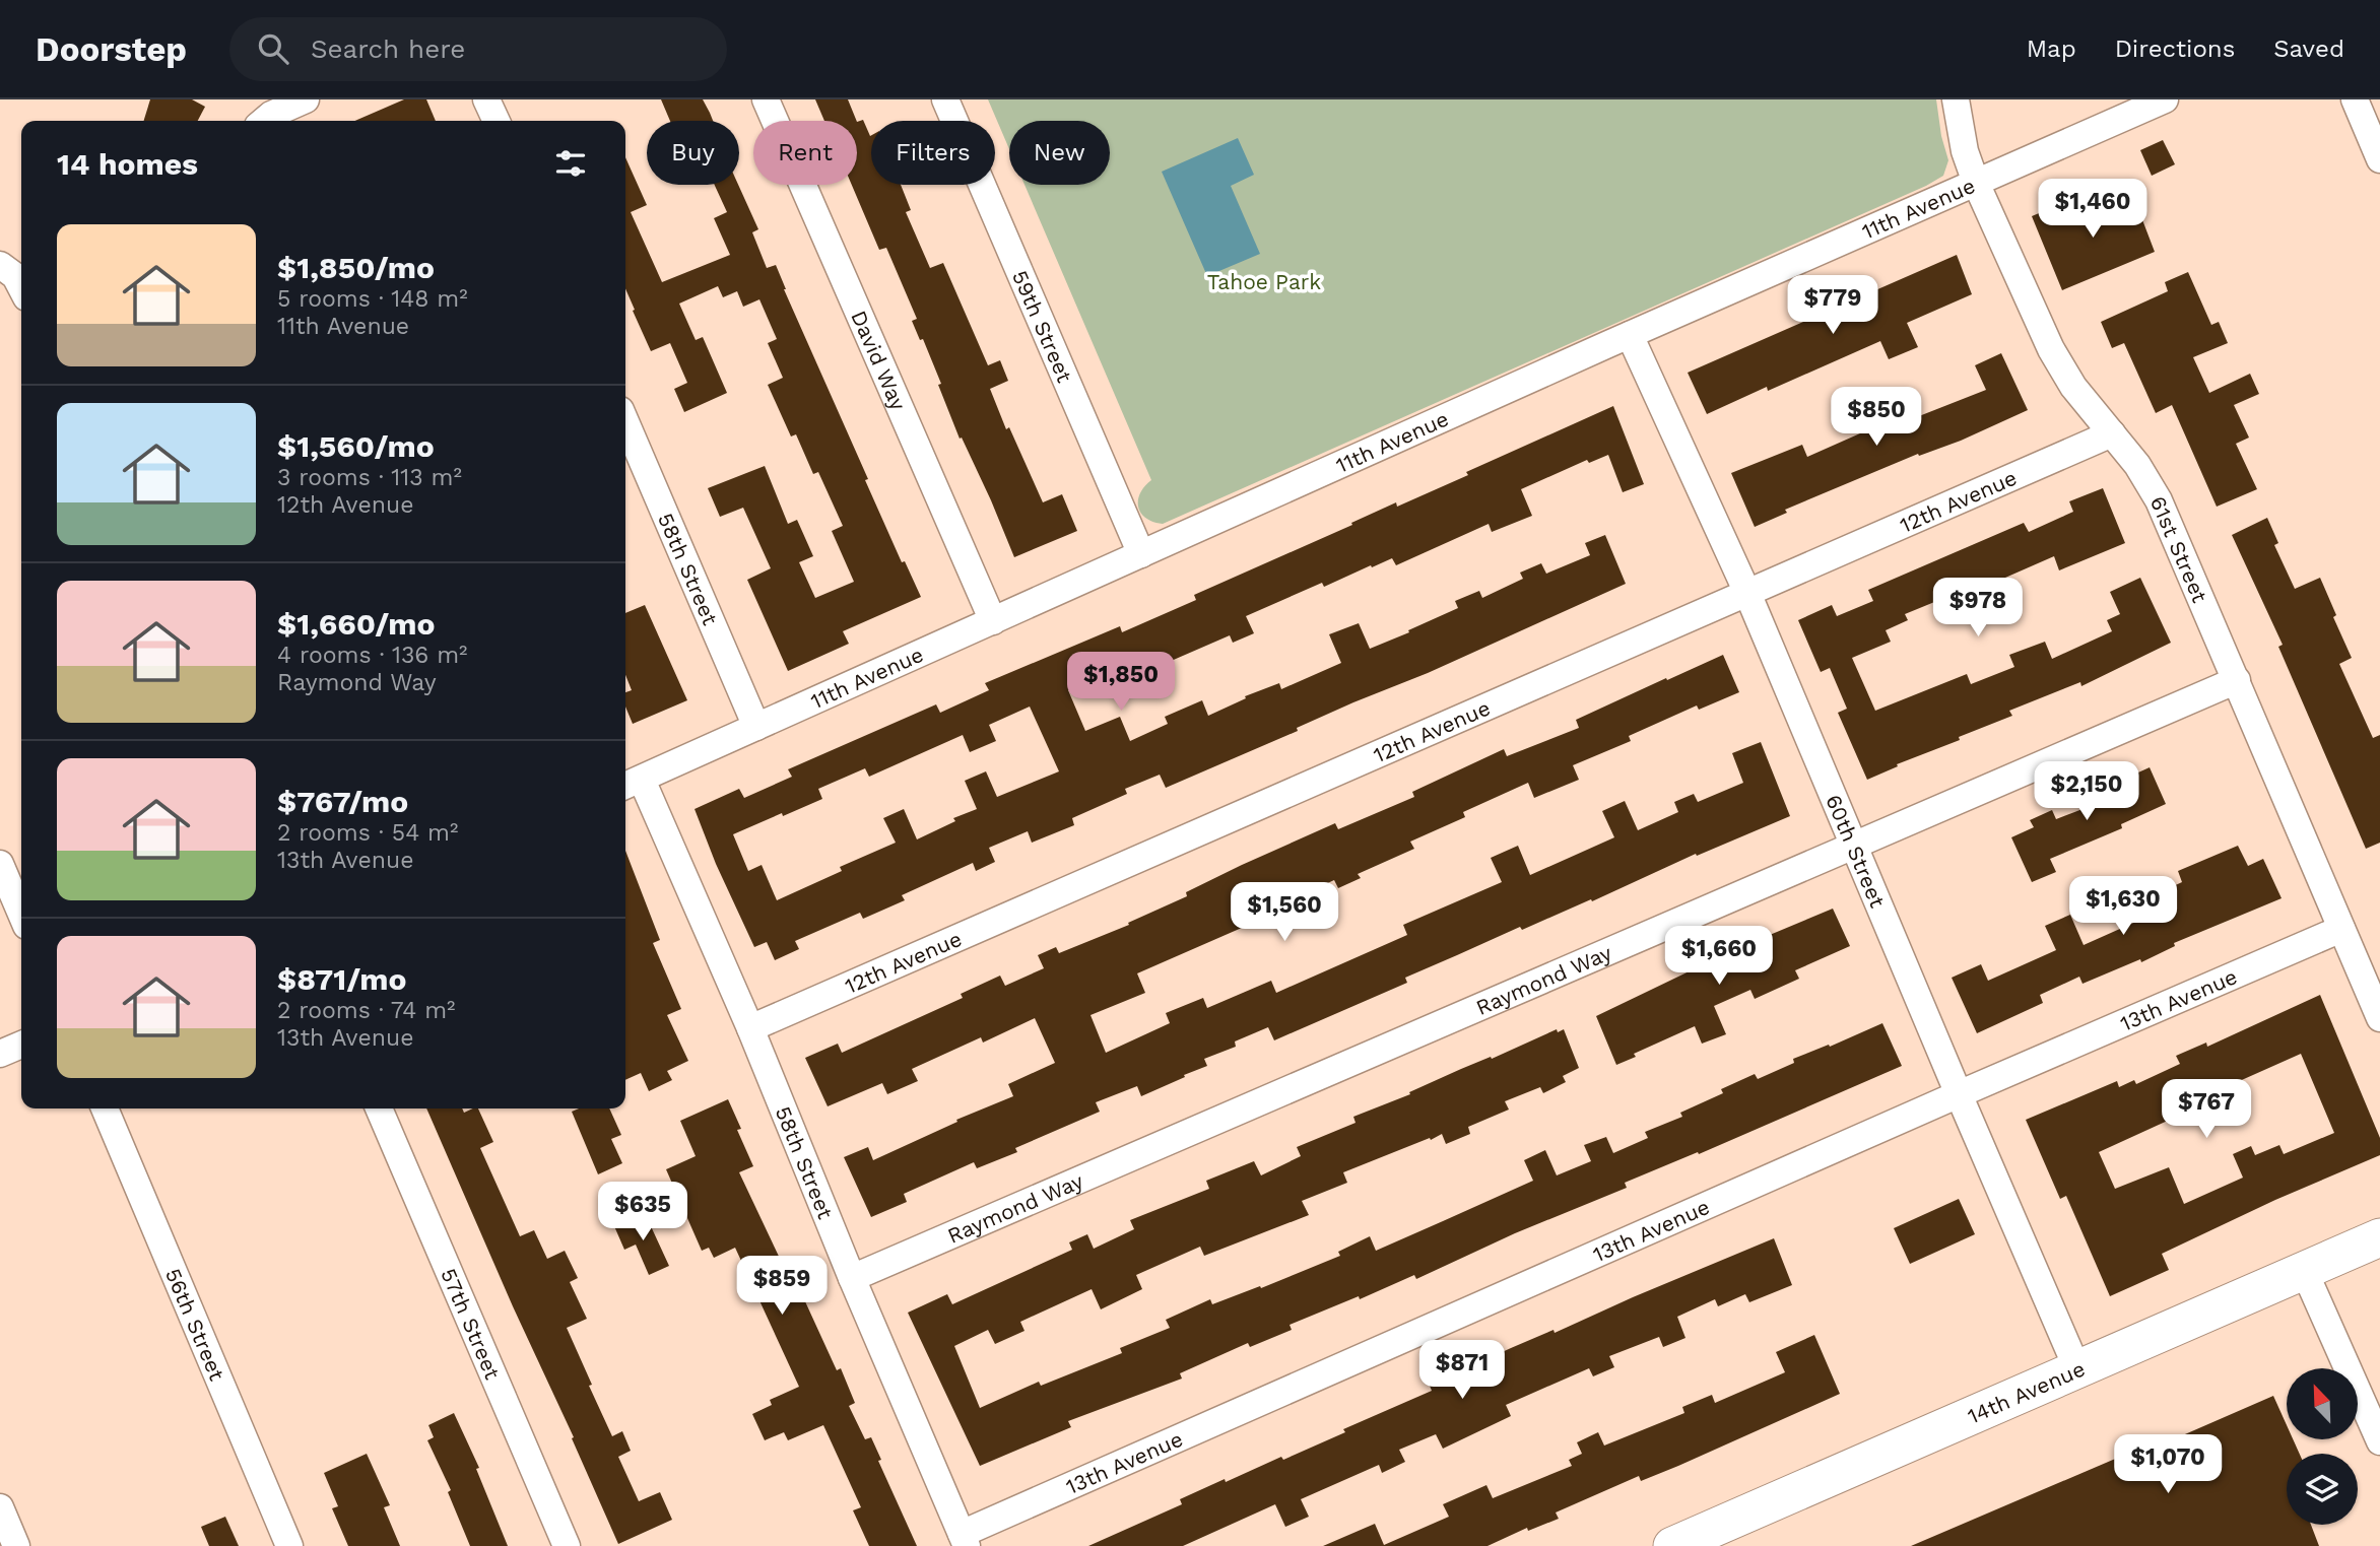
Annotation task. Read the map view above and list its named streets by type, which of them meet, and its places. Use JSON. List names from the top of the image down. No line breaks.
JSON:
{"streets":{"street":["11th Avenue","59th Street","David Way","12th Avenue","61st Street","58th Street","60th Street","Raymond Way","13th Avenue","56th Street","57th Street","14th Avenue"]},"crossings":[["11th Avenue","59th Street"],["11th Avenue","David Way"],["11th Avenue","61st Street"],["11th Avenue","58th Street"],["11th Avenue","60th Street"],["12th Avenue","61st Street"],["12th Avenue","58th Street"],["12th Avenue","60th Street"],["61st Street","Raymond Way"],["61st Street","13th Avenue"],["58th Street","Raymond Way"],["58th Street","13th Avenue"],["60th Street","Raymond Way"],["60th Street","13th Avenue"],["60th Street","14th Avenue"]],"parks":["Tahoe Park"],"north":"top left","page":{"header":"Doorstep","search":"Search here","nav":["Map","Directions","Saved"],"chip":["Buy","Rent","Filters","New"],"heading":"14 homes","price":["$1,460","$779","$850","$978","$1,850","$2,150","$1,630","$1,560","$1,660","$767","$635","$859","$871","$1,070"],"list":[{"name":"$1,850/mo","note":"5 rooms · 148 m² · 11th Avenue"},{"name":"$1,560/mo","note":"3 rooms · 113 m² · 12th Avenue"},{"name":"$1,660/mo","note":"4 rooms · 136 m² · Raymond Way"},{"name":"$767/mo","note":"2 rooms · 54 m² · 13th Avenue"},{"name":"$871/mo","note":"2 rooms · 74 m² · 13th Avenue"}]}}
